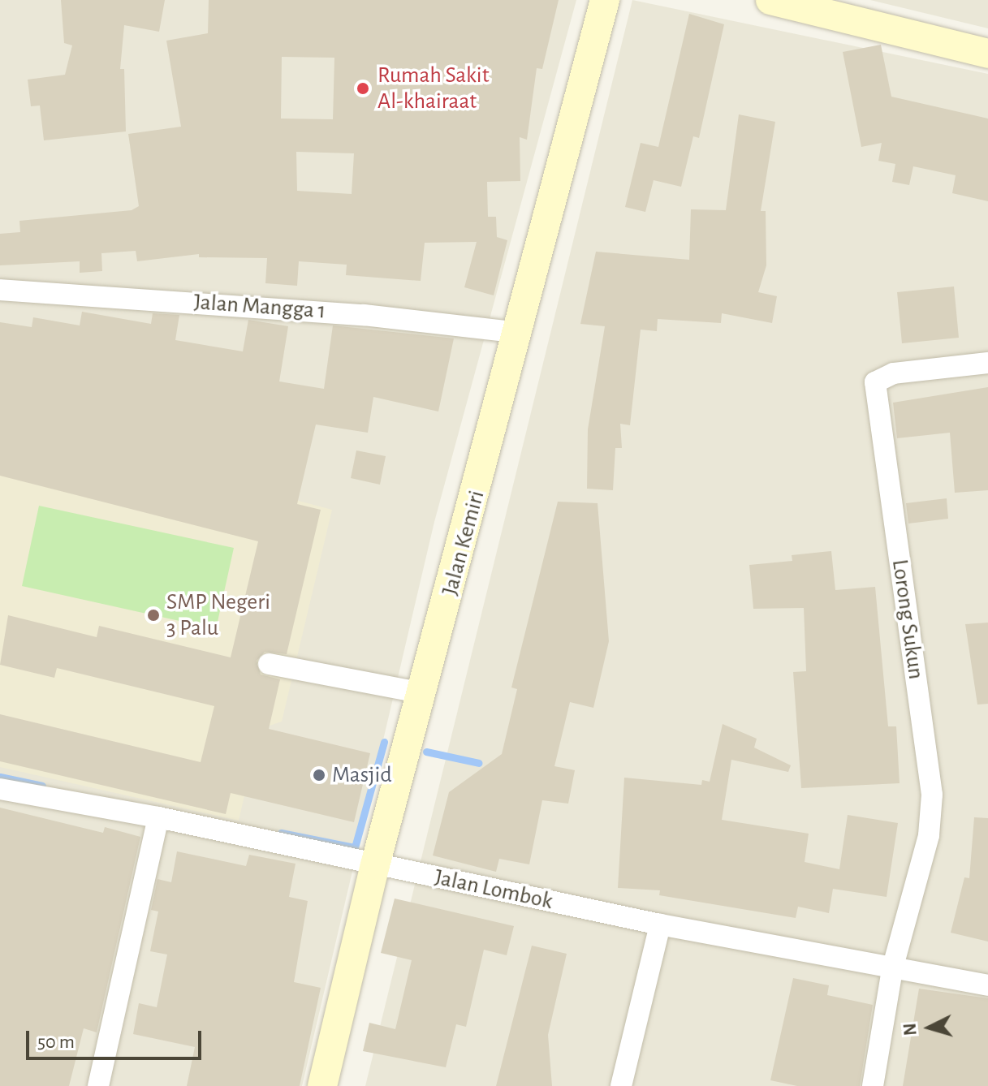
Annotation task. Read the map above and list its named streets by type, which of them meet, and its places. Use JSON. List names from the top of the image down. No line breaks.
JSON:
{"streets":{"street":["Jalan Mangga 1","Jalan Kemiri","Lorong Sukun","Jalan Lombok"]},"crossings":[["Jalan Mangga 1","Jalan Kemiri"],["Jalan Kemiri","Jalan Lombok"],["Lorong Sukun","Jalan Lombok"]],"places":["Rumah Sakit Al-khairaat","SMP Negeri 3 Palu","Masjid"],"scale_bar":"50 m","north":"left"}
